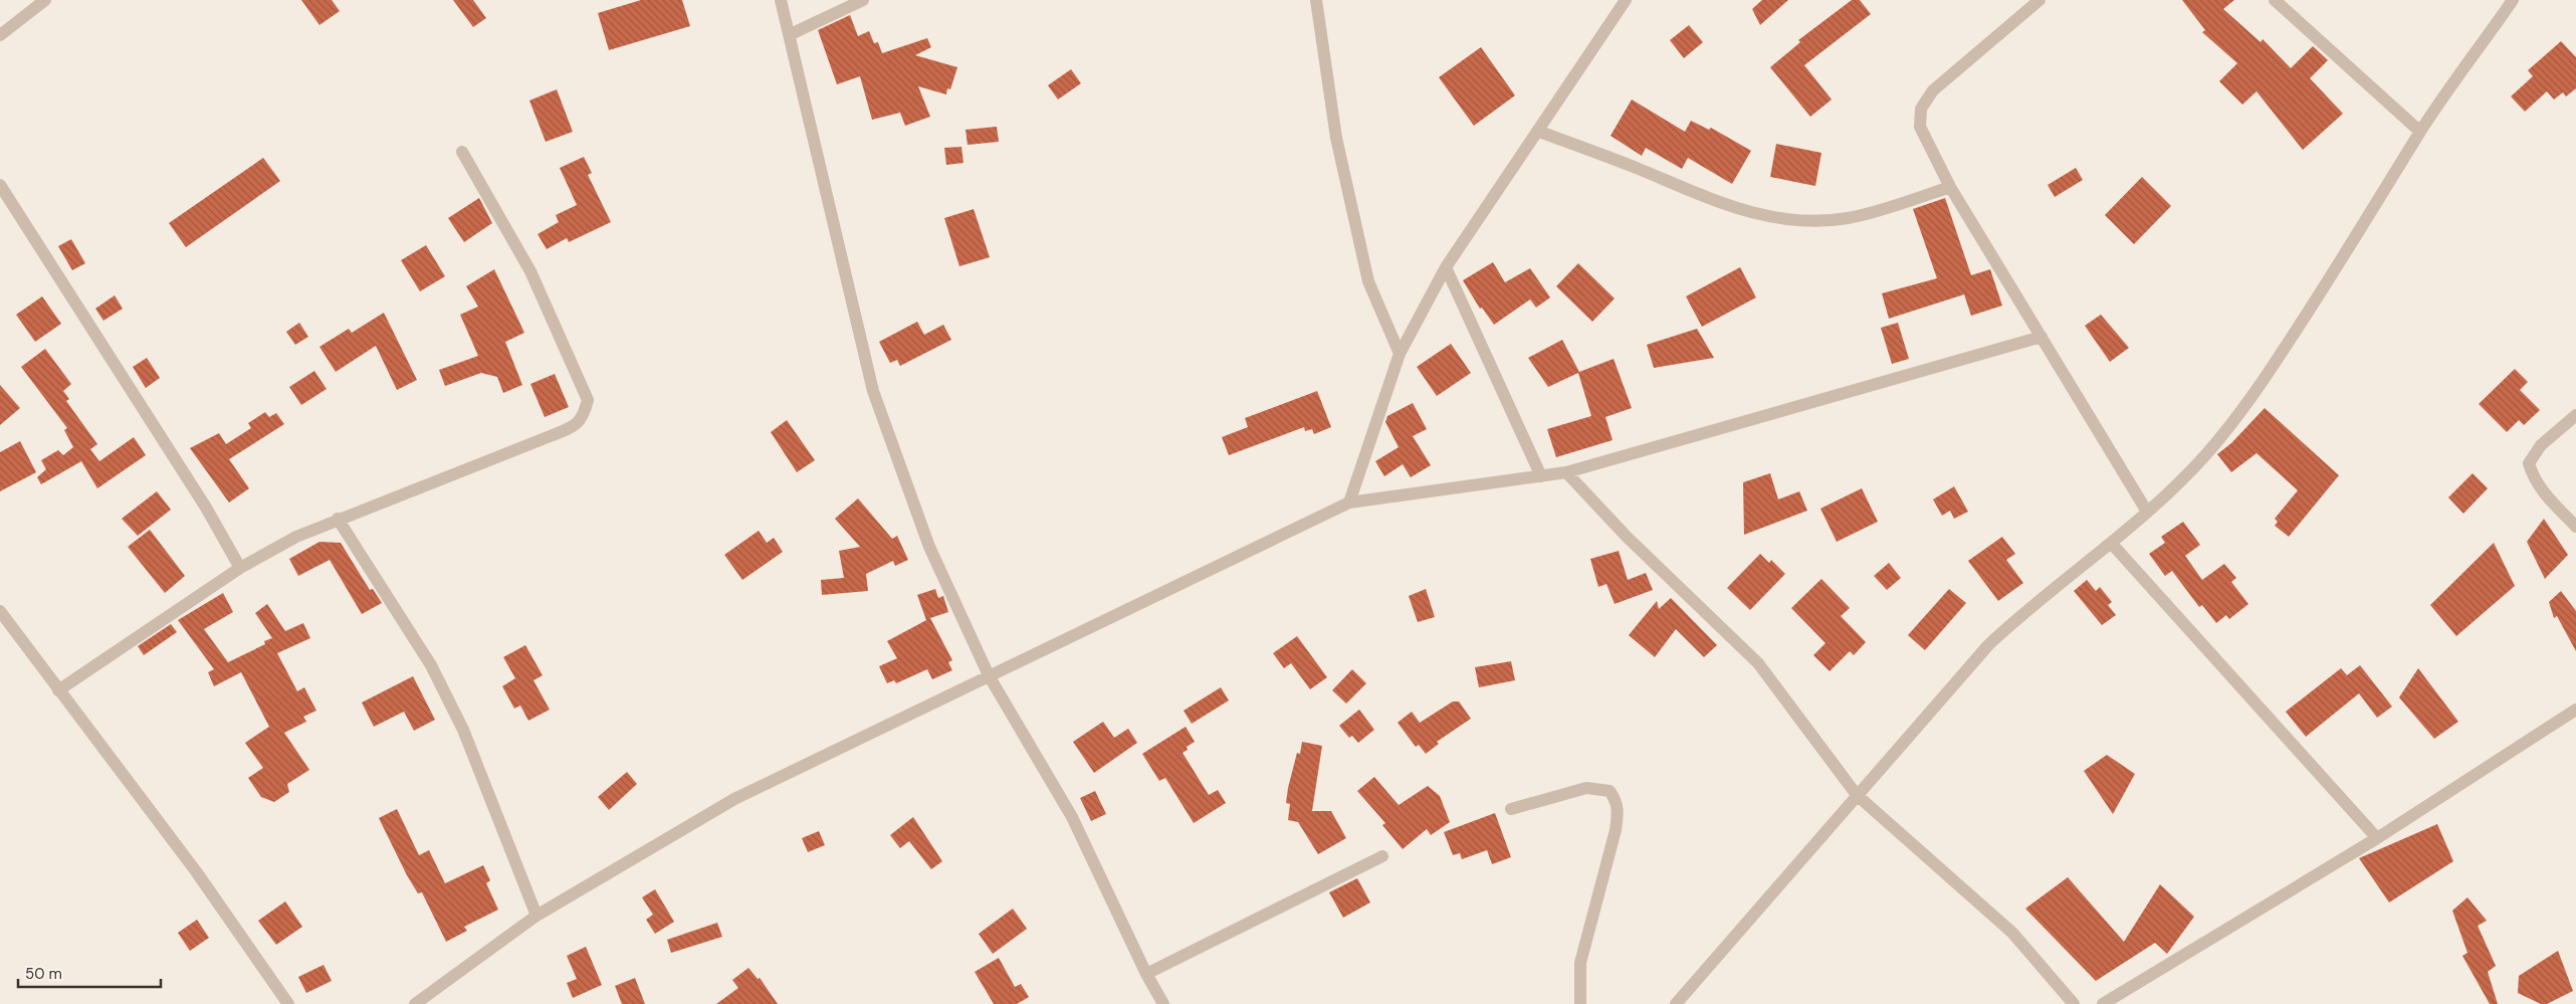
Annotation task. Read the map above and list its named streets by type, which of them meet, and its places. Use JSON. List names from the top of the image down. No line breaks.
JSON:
{"scale_bar":"50 m"}
